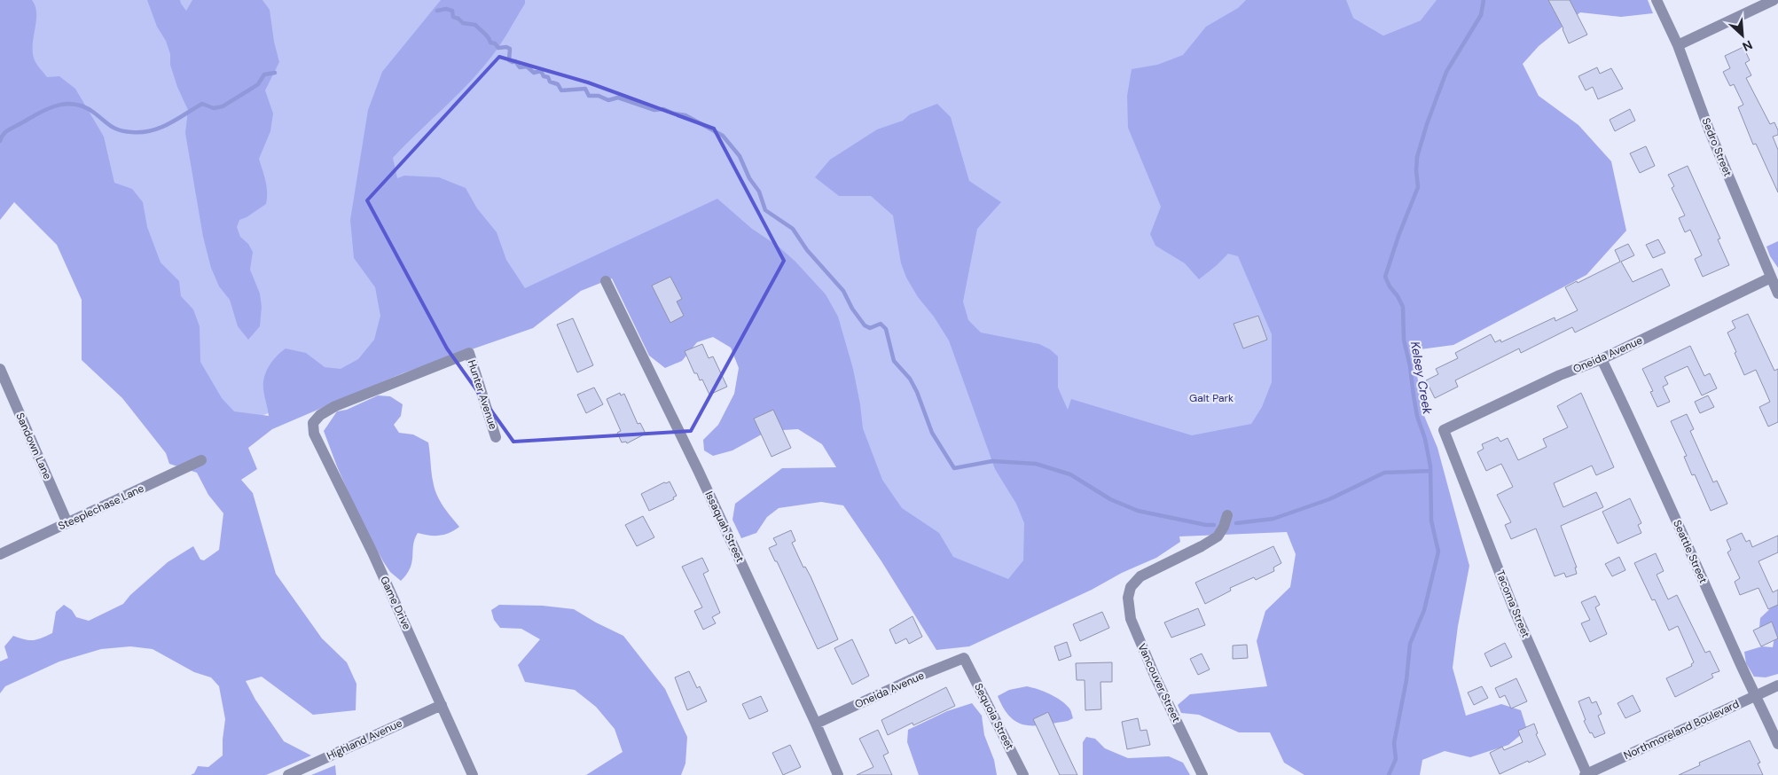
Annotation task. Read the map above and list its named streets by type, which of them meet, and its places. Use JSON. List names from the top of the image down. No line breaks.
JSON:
{"streets":{"street":["Sedro Street","Oneida Avenue","Hunter Avenue","Sandown Lane","Steeplechase Lane","Issaquah Street","Seattle Street","Game Drive","Tacoma Street","Vancouver Street","Sequoia Street","Northmoreland Boulevard","Highland Avenue"]},"crossings":[["Sedro Street","Oneida Avenue"],["Oneida Avenue","Issaquah Street"],["Oneida Avenue","Seattle Street"],["Oneida Avenue","Tacoma Street"],["Oneida Avenue","Sequoia Street"],["Hunter Avenue","Game Drive"],["Sandown Lane","Steeplechase Lane"],["Seattle Street","Northmoreland Boulevard"],["Game Drive","Highland Avenue"],["Tacoma Street","Northmoreland Boulevard"]],"water":["Kelsey Creek"],"parks":["Galt Park"],"north":"bottom right"}
